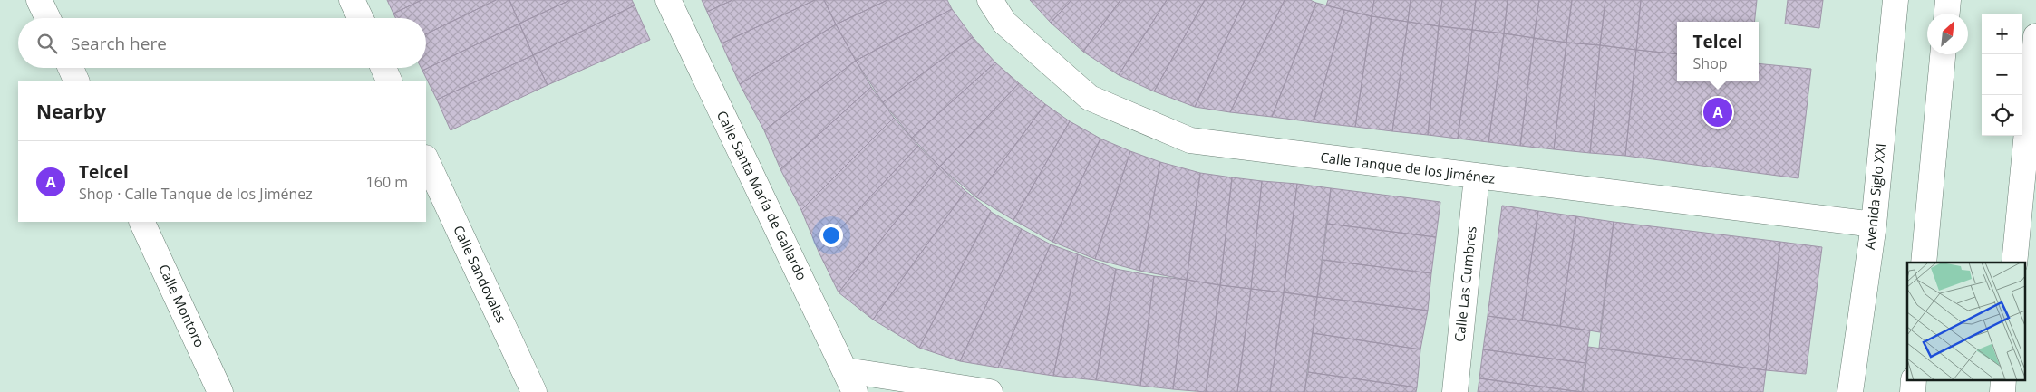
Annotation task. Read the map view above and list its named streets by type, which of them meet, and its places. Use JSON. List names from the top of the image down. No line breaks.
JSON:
{"streets":{"main road":["Calle Tanque de los Jiménez","Calle Santa María de Gallardo","Avenida Siglo XXI","Calle Sandovales","Calle Las Cumbres","Calle Montoro"]},"crossings":[["Calle Tanque de los Jiménez","Avenida Siglo XXI"],["Calle Tanque de los Jiménez","Calle Las Cumbres"]],"north":"top right","page":{"map_buttons":["+","−"],"search":"Search here","popup":["Telcel","Shop"],"heading":"Nearby","pins":"A","list":[{"mark":"A","name":"Telcel","note":"Shop · Calle Tanque de los Jiménez","value":"160 m"}]}}
